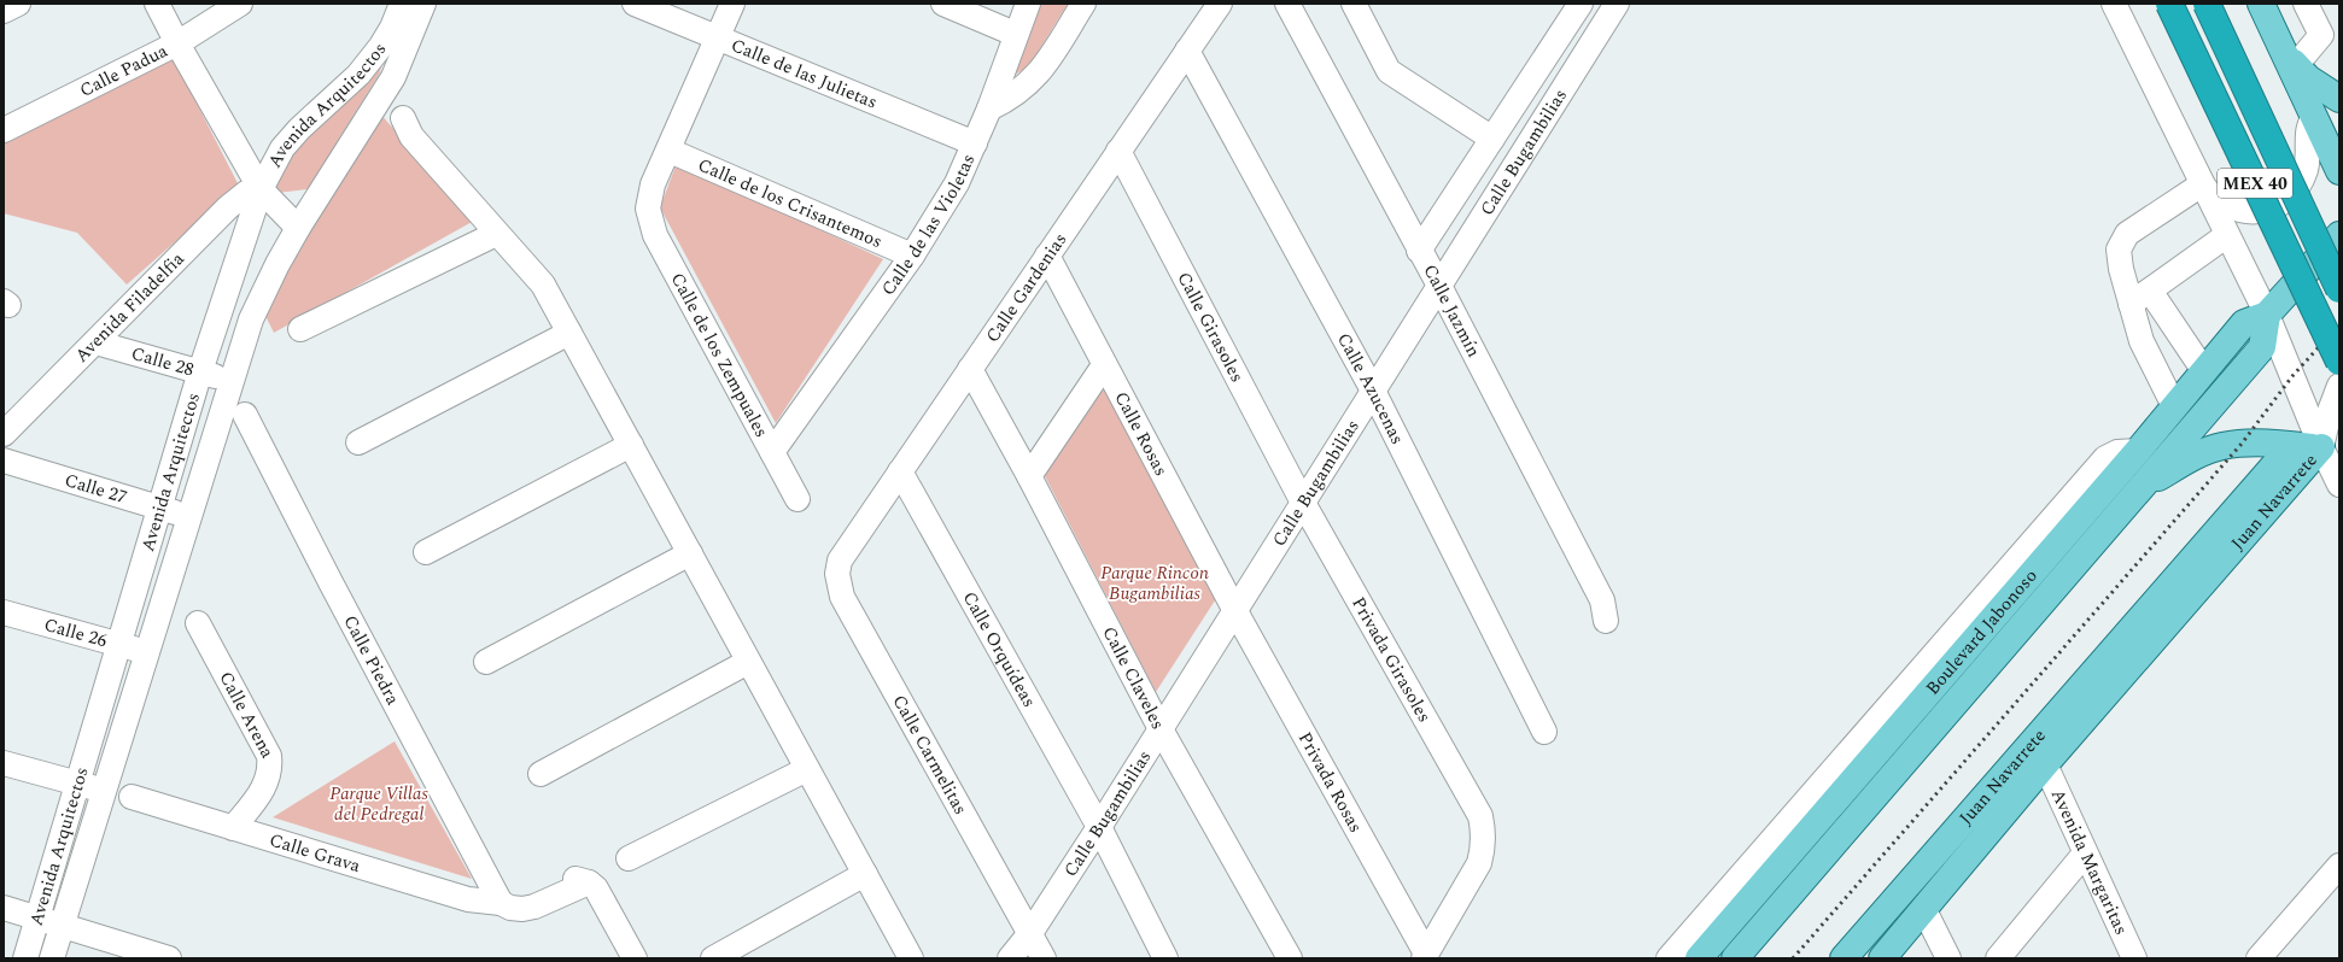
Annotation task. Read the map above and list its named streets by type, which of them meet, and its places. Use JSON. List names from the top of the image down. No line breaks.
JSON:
{"streets":{"highway":["MEX 40"],"main road":["Juan Navarrete","Boulevard Jabonoso"],"street":["Calle Padua","Calle de las Julietas","Avenida Arquitectos","Calle Bugambilias","Calle de los Crisantemos","Calle de las Violetas","Calle Gardenias","Avenida Filadelfia","Calle Jazmín","Calle Girasoles","Calle de los Zempuales","Calle 28","Calle Azucenas","Calle Rosas","Calle 27","Calle 26","Calle Orquídeas","Calle Piedra","Privada Girasoles","Calle Claveles","Calle Arena","Calle Carmelitas","Privada Rosas","Calle Grava","Avenida Margaritas"]},"crossings":[["Calle de las Julietas","Calle de las Violetas"],["Avenida Arquitectos","Avenida Filadelfia"],["Avenida Arquitectos","Calle 28"],["Avenida Arquitectos","Calle 27"],["Avenida Arquitectos","Calle 26"],["Calle Bugambilias","Calle Jazmín"],["Calle Bugambilias","Calle Girasoles"],["Calle Bugambilias","Calle Azucenas"],["Calle Bugambilias","Calle Rosas"],["Calle Bugambilias","Calle Orquídeas"],["Calle Bugambilias","Privada Girasoles"],["Calle Bugambilias","Calle Claveles"],["Calle Bugambilias","Calle Carmelitas"],["Calle Bugambilias","Privada Rosas"],["Calle de los Crisantemos","Calle de las Violetas"],["Calle de los Crisantemos","Calle de los Zempuales"],["Calle de las Violetas","Calle de los Zempuales"],["Calle Gardenias","Calle Girasoles"],["Calle Gardenias","Calle Azucenas"],["Calle Gardenias","Calle Rosas"],["Calle Gardenias","Calle Orquídeas"],["Calle Gardenias","Calle Claveles"],["Calle Gardenias","Calle Carmelitas"],["Avenida Filadelfia","Calle 28"],["Calle Girasoles","Privada Girasoles"],["Calle Rosas","Privada Rosas"],["Juan Navarrete","Avenida Margaritas"],["Calle Piedra","Calle Grava"],["Privada Girasoles","Privada Rosas"],["Calle Arena","Calle Grava"]],"parks":["Parque Rincon Bugambilias","Parque Villas del Pedregal"]}
